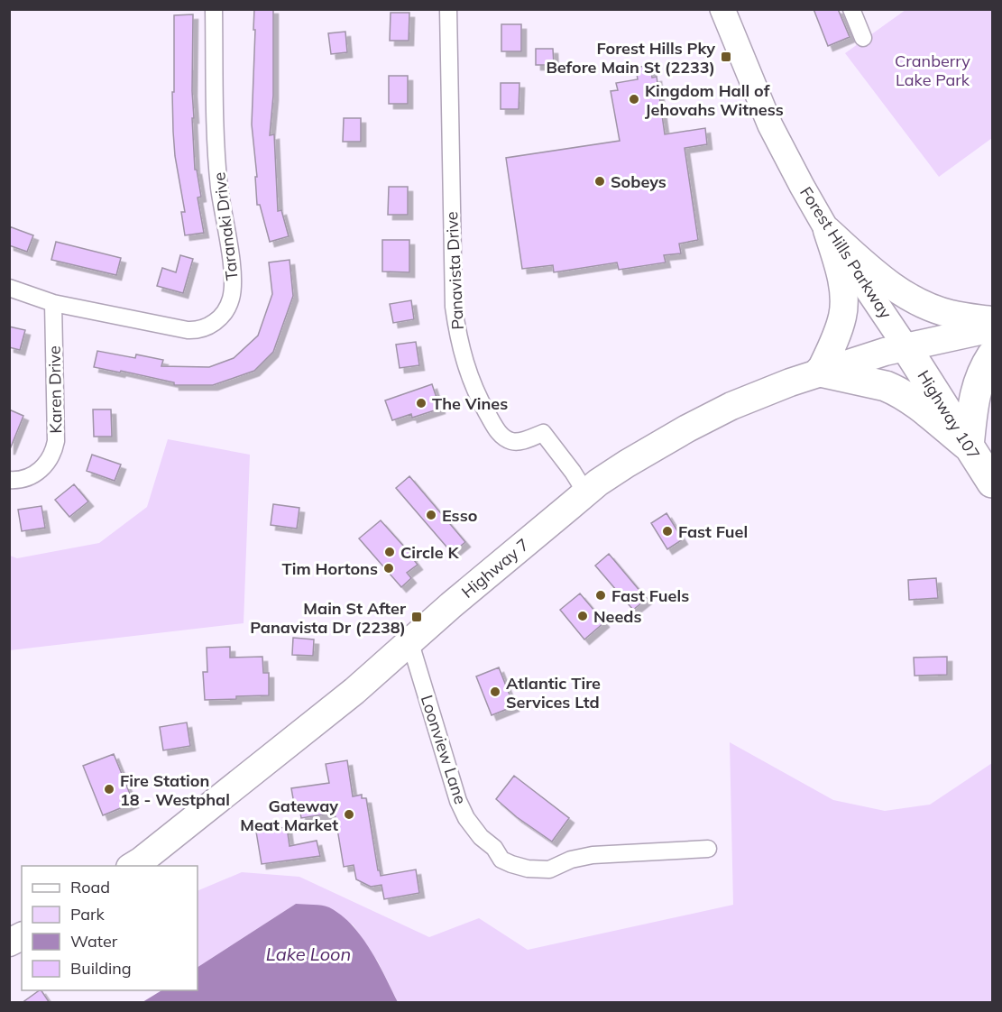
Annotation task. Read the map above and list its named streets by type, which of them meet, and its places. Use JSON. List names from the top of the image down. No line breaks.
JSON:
{"streets":{"highway":["Highway 107"],"main road":["Forest Hills Parkway","Highway 7"],"street":["Taranaki Drive","Panavista Drive","Karen Drive","Loonview Lane"]},"crossings":[["Taranaki Drive","Karen Drive"],["Forest Hills Parkway","Highway 107"],["Forest Hills Parkway","Highway 7"],["Panavista Drive","Highway 7"],["Highway 107","Highway 7"],["Highway 7","Loonview Lane"]],"water":["Lake Loon"],"parks":["Cranberry Lake Park"],"places":{"transit":["Forest Hills Pky Before Main St (2233)","Main St After Panavista Dr (2238)"],"other":["Kingdom Hall of Jehovahs Witness","Sobeys","The Vines","Esso","Fast Fuel","Circle K","Tim Hortons","Fast Fuels","Needs","Atlantic Tire Services Ltd","Fire Station 18 - Westphal","Gateway Meat Market"]},"legend":["Road","Park","Water","Building"]}
